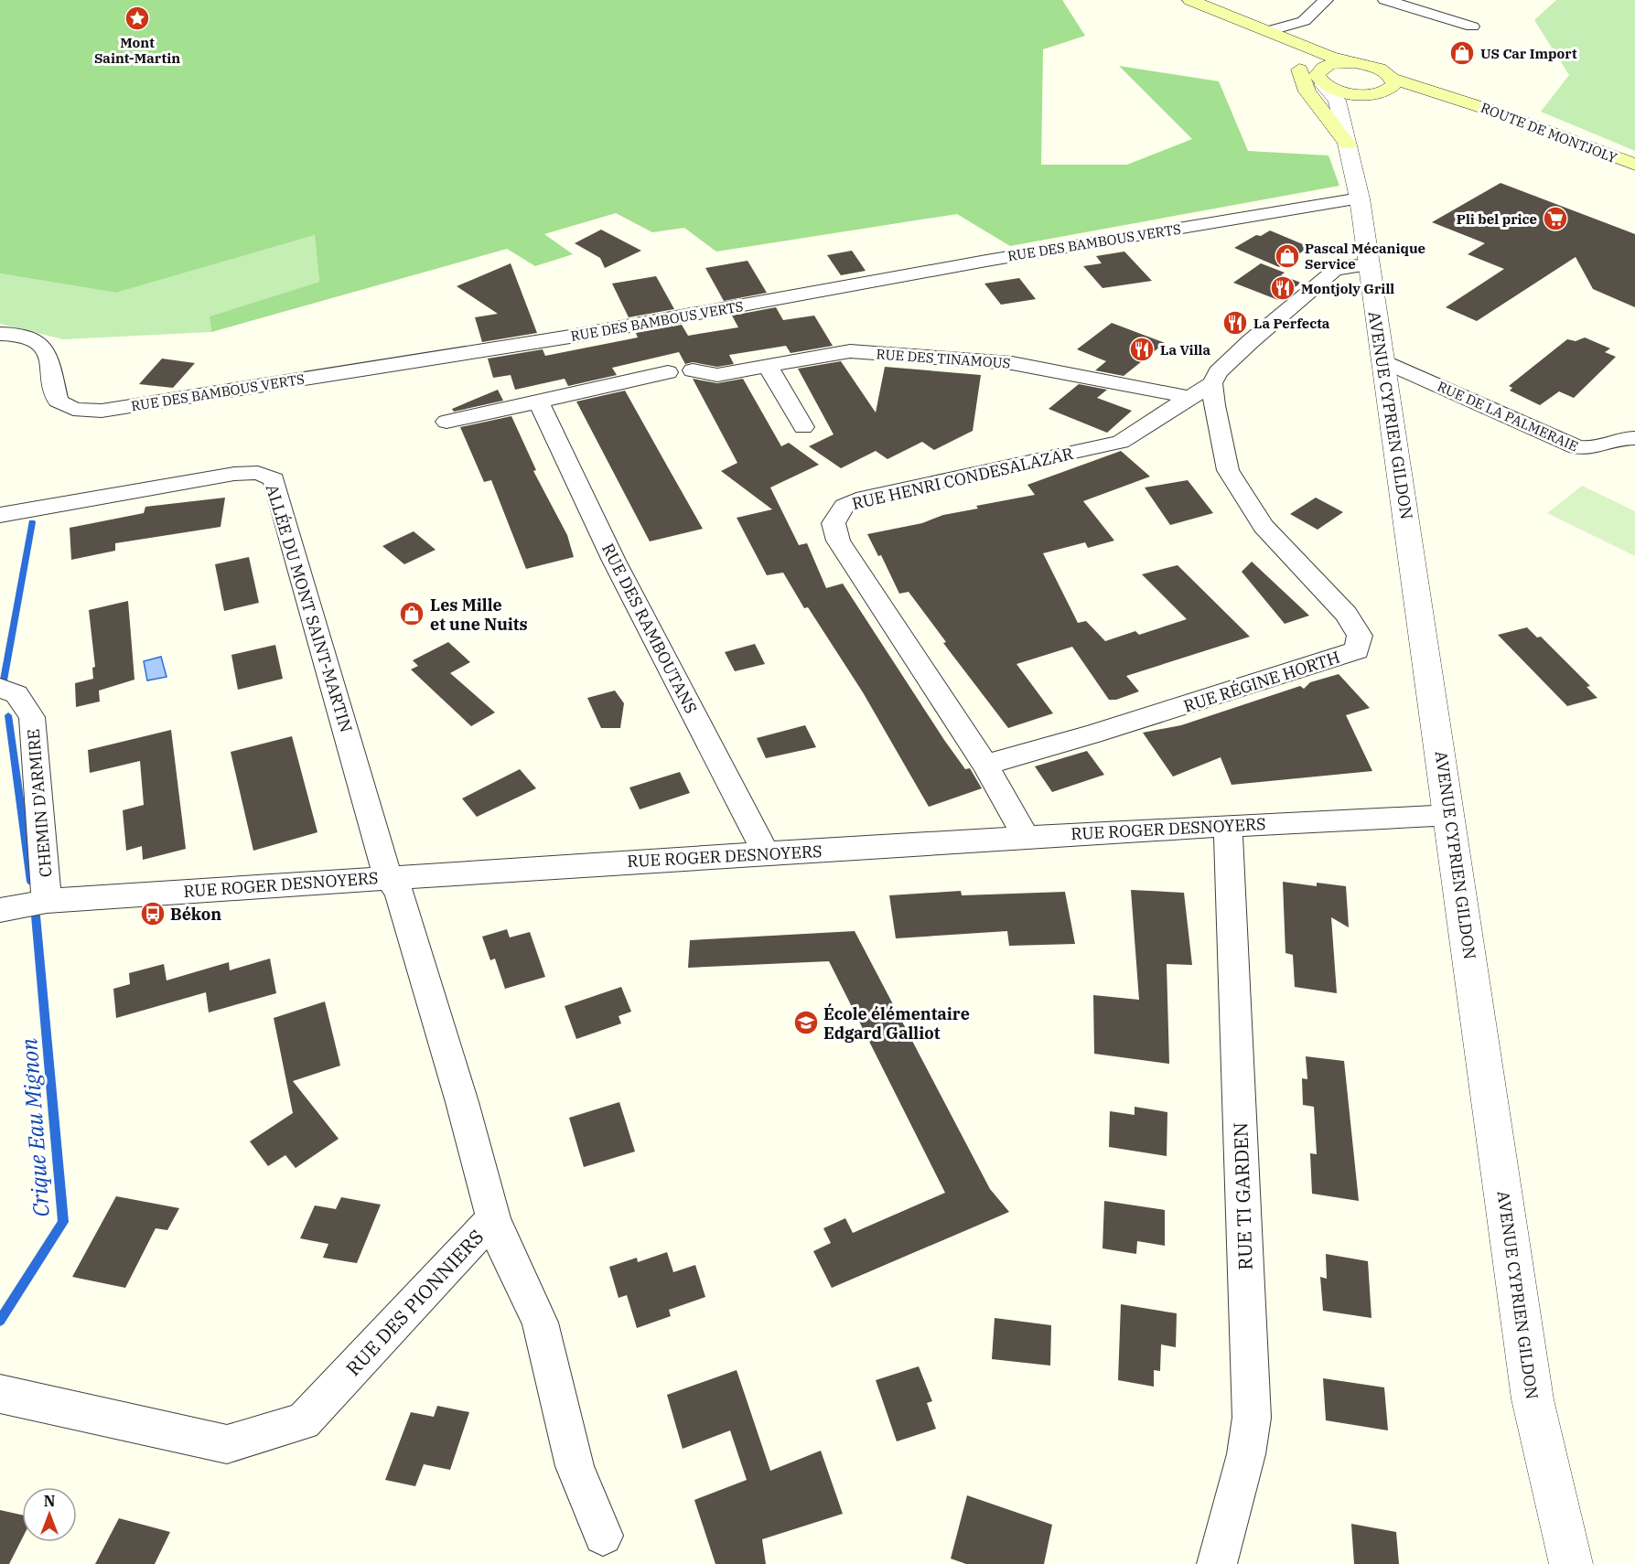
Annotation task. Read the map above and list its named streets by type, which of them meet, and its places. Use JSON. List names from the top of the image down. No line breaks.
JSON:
{"streets":{"main road":["ROUTE DE MONTJOLY"],"street":["RUE DES BAMBOUS VERTS","RUE DES TINAMOUS","AVENUE CYPRIEN GILDON","RUE DE LA PALMERAIE","RUE HENRI CONDESALAZAR","ALLÉE DU MONT SAINT-MARTIN","RUE DES RAMBOUTANS","RUE RÉGINE HORTH","CHEMIN D'ARMIRE","RUE ROGER DESNOYERS","RUE TI GARDEN","RUE DES PIONNIERS"]},"crossings":[["ROUTE DE MONTJOLY","AVENUE CYPRIEN GILDON"],["RUE DES BAMBOUS VERTS","AVENUE CYPRIEN GILDON"],["RUE DES TINAMOUS","RUE HENRI CONDESALAZAR"],["AVENUE CYPRIEN GILDON","RUE DE LA PALMERAIE"],["AVENUE CYPRIEN GILDON","RUE ROGER DESNOYERS"],["RUE HENRI CONDESALAZAR","RUE RÉGINE HORTH"],["RUE HENRI CONDESALAZAR","RUE ROGER DESNOYERS"],["ALLÉE DU MONT SAINT-MARTIN","RUE ROGER DESNOYERS"],["ALLÉE DU MONT SAINT-MARTIN","RUE DES PIONNIERS"],["RUE DES RAMBOUTANS","RUE ROGER DESNOYERS"],["CHEMIN D'ARMIRE","RUE ROGER DESNOYERS"],["RUE ROGER DESNOYERS","RUE TI GARDEN"],["RUE ROGER DESNOYERS","RUE DES PIONNIERS"]],"water":["Crique Eau Mignon"],"places":{"place":["Mont Saint-Martin"],"shop":["US Car Import","Pascal Mécanique Service","Les Mille et une Nuits"],"supermarket":["Pli bel price"],"restaurant":["Montjoly Grill","La Perfecta","La Villa"],"bus stop":["Békon"],"school or university":["École élémentaire Edgard Galliot"]},"north":"top"}
